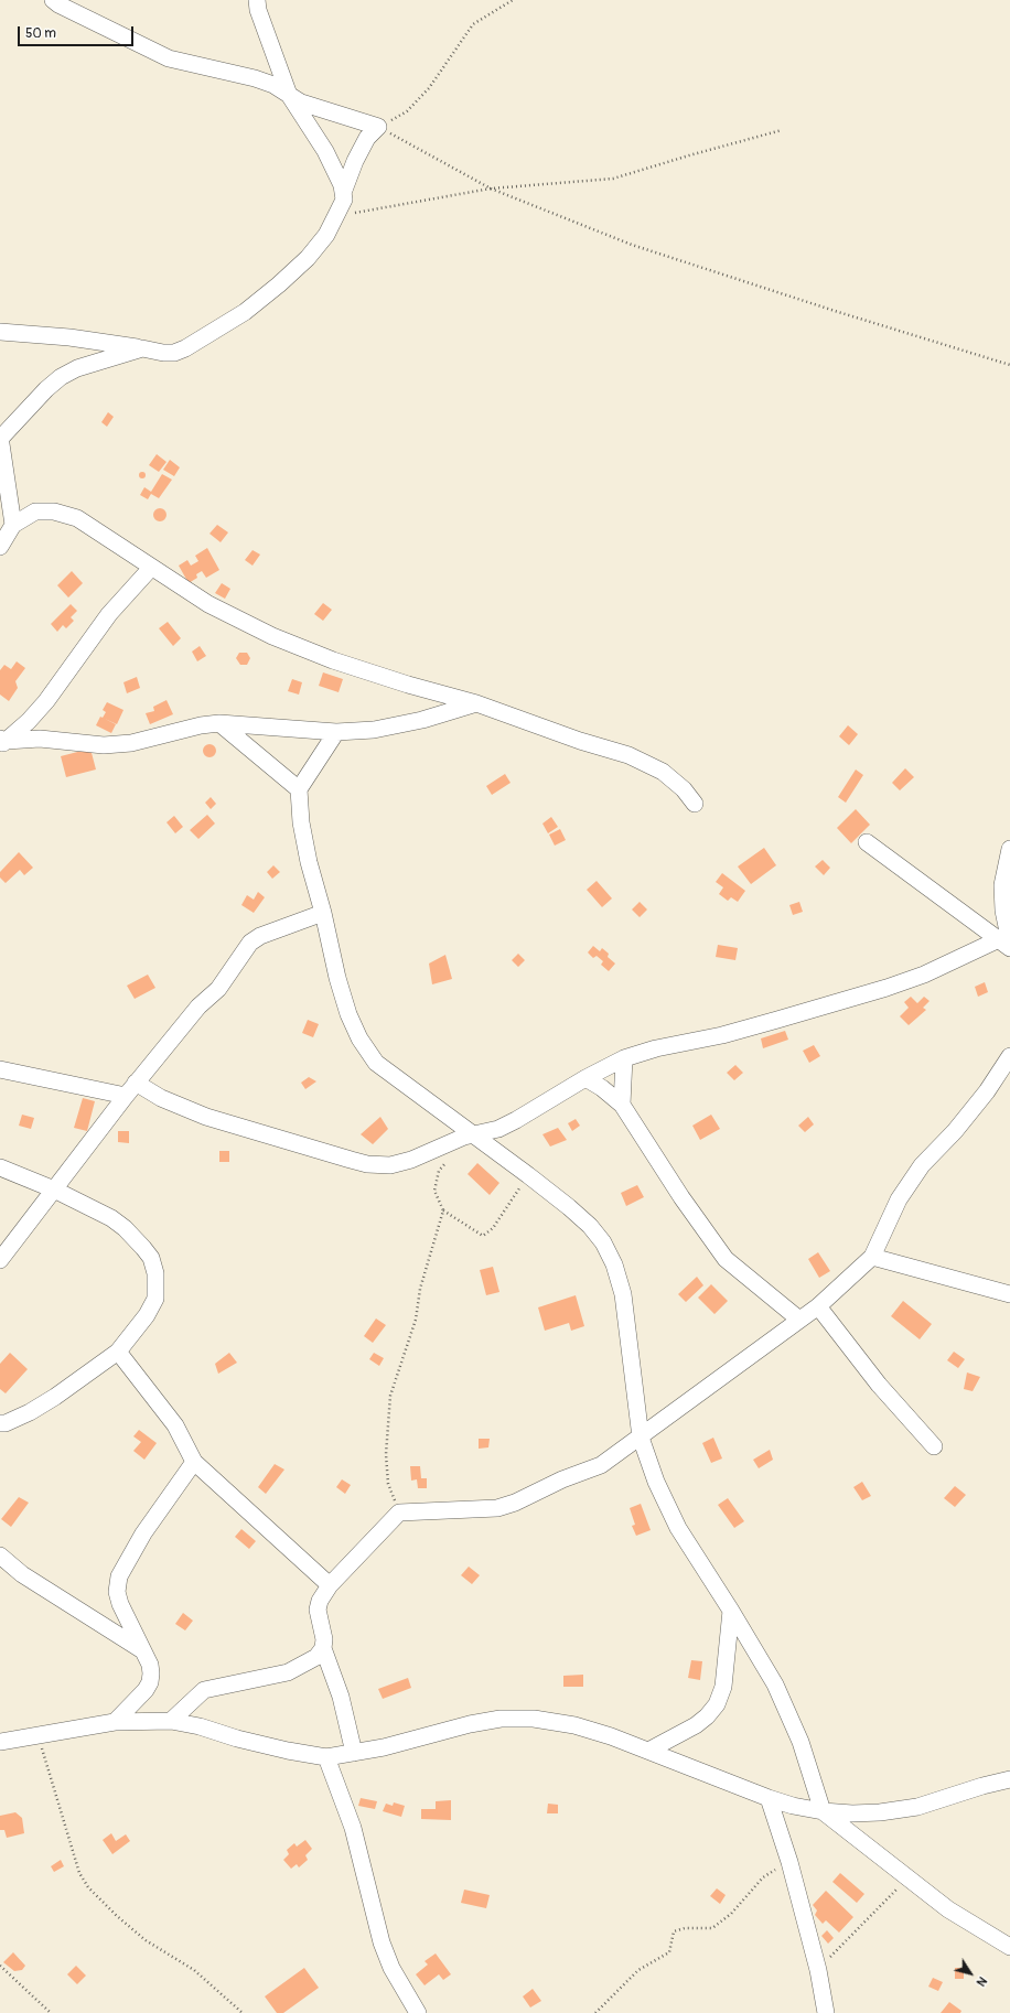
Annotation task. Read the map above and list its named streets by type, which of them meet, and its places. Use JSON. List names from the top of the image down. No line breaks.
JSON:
{"scale_bar":"50 m","north":"bottom right"}
